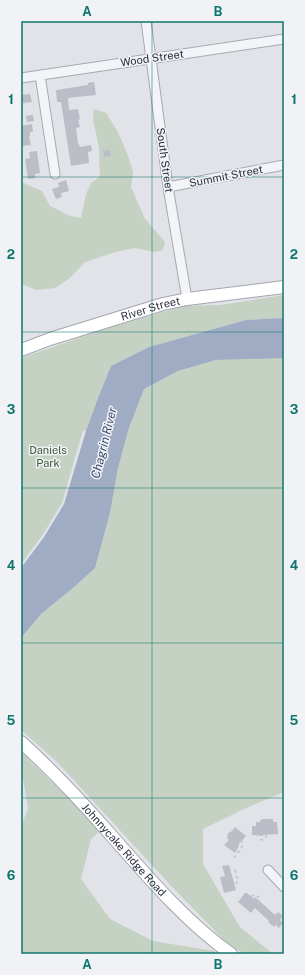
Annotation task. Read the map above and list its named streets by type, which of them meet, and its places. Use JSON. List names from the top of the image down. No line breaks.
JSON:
{"streets":{"main road":["River Street","Johnnycake Ridge Road"],"street":["Wood Street","South Street","Summit Street"]},"crossings":[["Wood Street","South Street"],["South Street","Summit Street"],["South Street","River Street"]],"water":["Chagrin River"],"parks":["Daniels Park"],"grid":{"columns":["A","B"],"rows":["1","2","3","4","5","6"]}}
